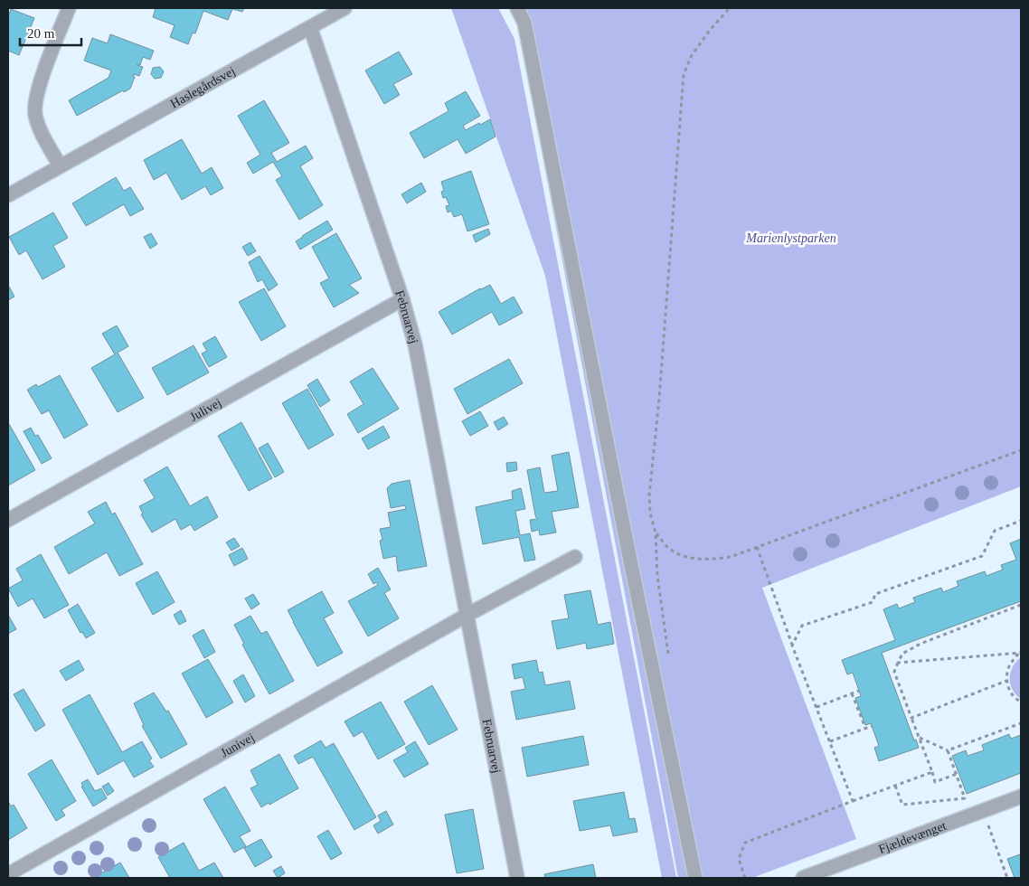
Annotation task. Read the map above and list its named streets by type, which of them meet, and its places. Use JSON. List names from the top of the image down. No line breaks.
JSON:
{"streets":{"street":["Haslegårdsvej","Februarvej","Julivej","Junivej","Fjældevænget"]},"crossings":[["Haslegårdsvej","Februarvej"],["Februarvej","Julivej"],["Februarvej","Junivej"]],"parks":["Marienlystparken"],"scale_bar":"20 m"}
